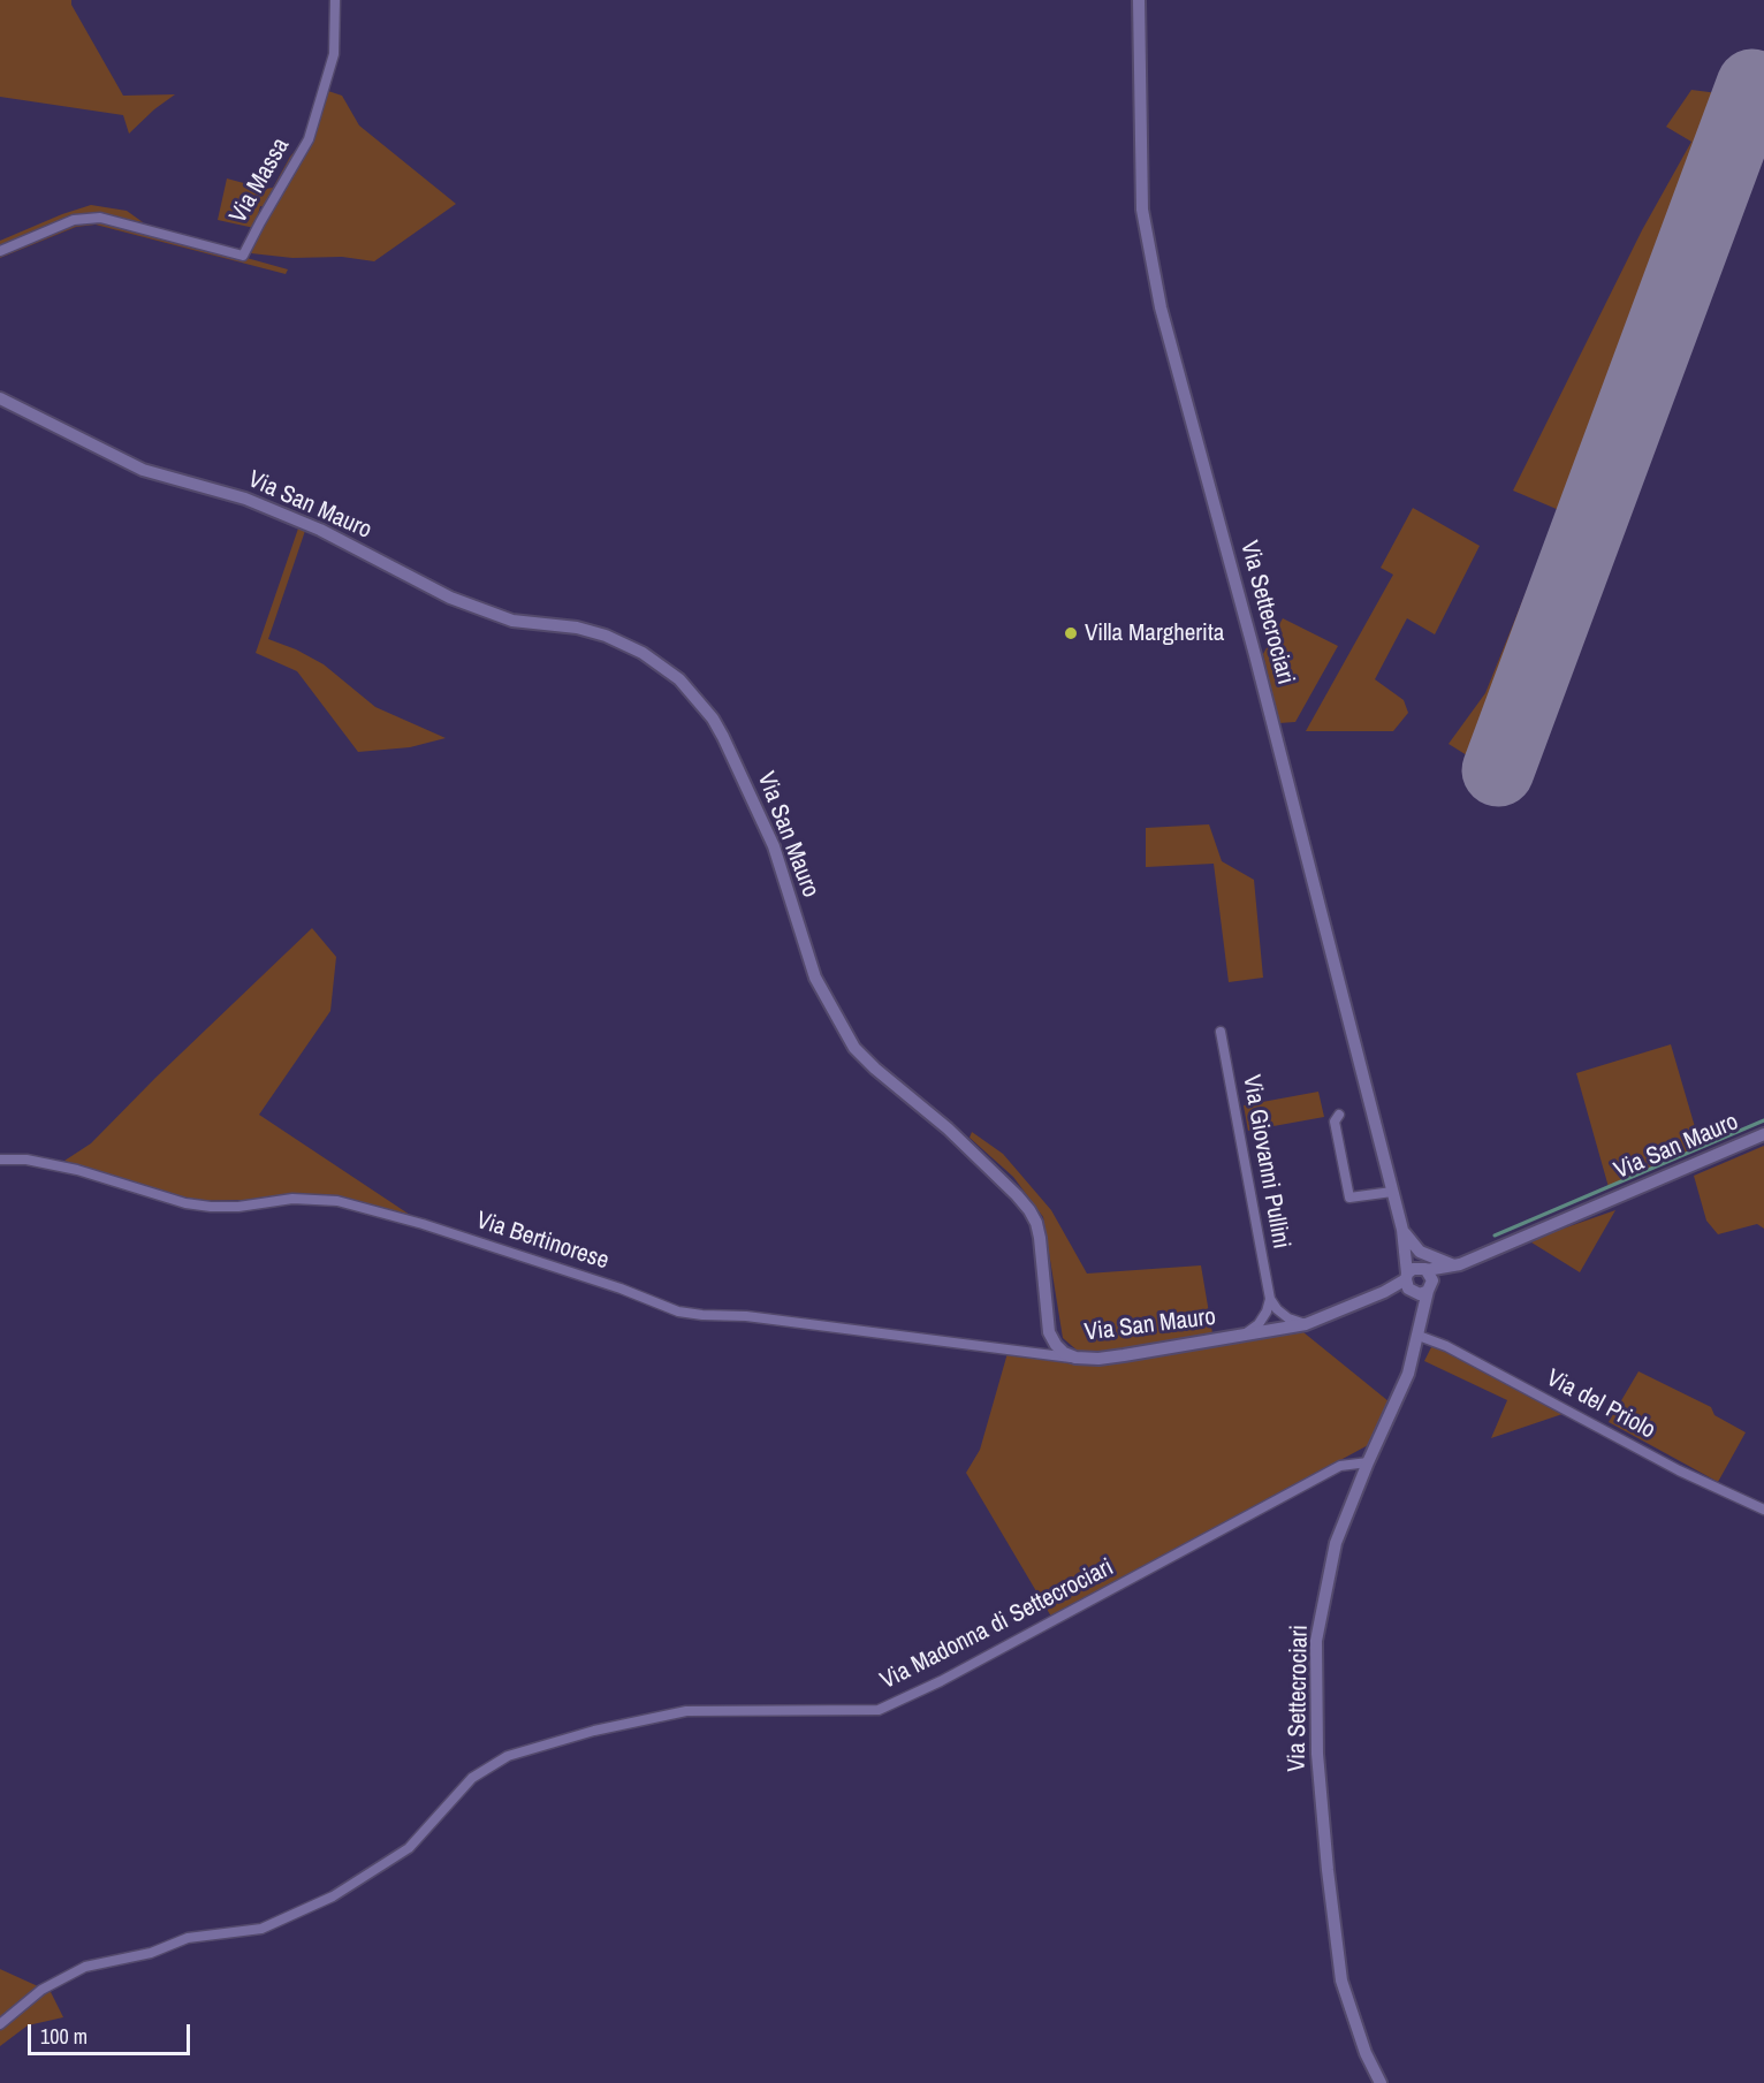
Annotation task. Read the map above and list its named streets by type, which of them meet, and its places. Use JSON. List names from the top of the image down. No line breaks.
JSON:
{"streets":{"main road":["Via San Mauro","Via Settecrociari"],"street":["Via Massa","Via Giovanni Pullini","Via Bertinorese","Via del Priolo","Via Madonna di Settecrociari"]},"crossings":[["Via San Mauro","Via Settecrociari"],["Via San Mauro","Via Giovanni Pullini"],["Via San Mauro","Via Bertinorese"],["Via Settecrociari","Via del Priolo"],["Via Settecrociari","Via Madonna di Settecrociari"]],"places":["Villa Margherita"],"scale_bar":"100 m"}
